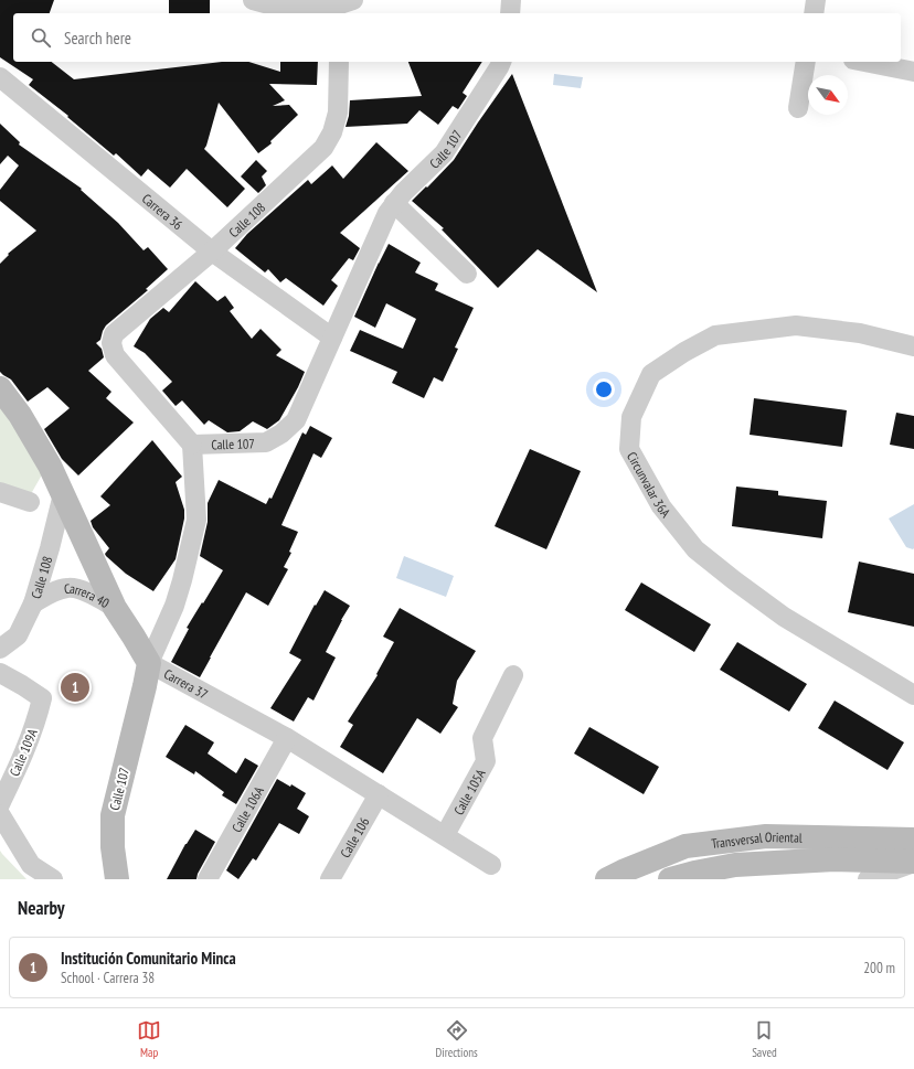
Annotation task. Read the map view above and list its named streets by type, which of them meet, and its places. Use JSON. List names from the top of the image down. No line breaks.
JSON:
{"streets":{"main road":["Calle 107","Carrera 37","Transversal Oriental"],"street":["Carrera 36","Calle 108","Circunvalar 36A","Carrera 40","Calle 109A","Calle 105A","Calle 106A","Calle 106"]},"crossings":[["Calle 107","Carrera 36"],["Calle 107","Calle 108"],["Calle 107","Carrera 37"],["Carrera 36","Calle 108"],["Calle 108","Carrera 40"],["Calle 108","Carrera 37"],["Carrera 40","Carrera 37"],["Carrera 37","Calle 105A"],["Carrera 37","Calle 106A"],["Carrera 37","Calle 106"]],"north":"bottom right","page":{"search":"Search here","pins":"1","heading":"Nearby","list":[{"mark":"1","name":"Institución Comunitario Minca","note":"School · Carrera 38","value":"200 m"}],"nav":["Map","Directions","Saved"]}}
